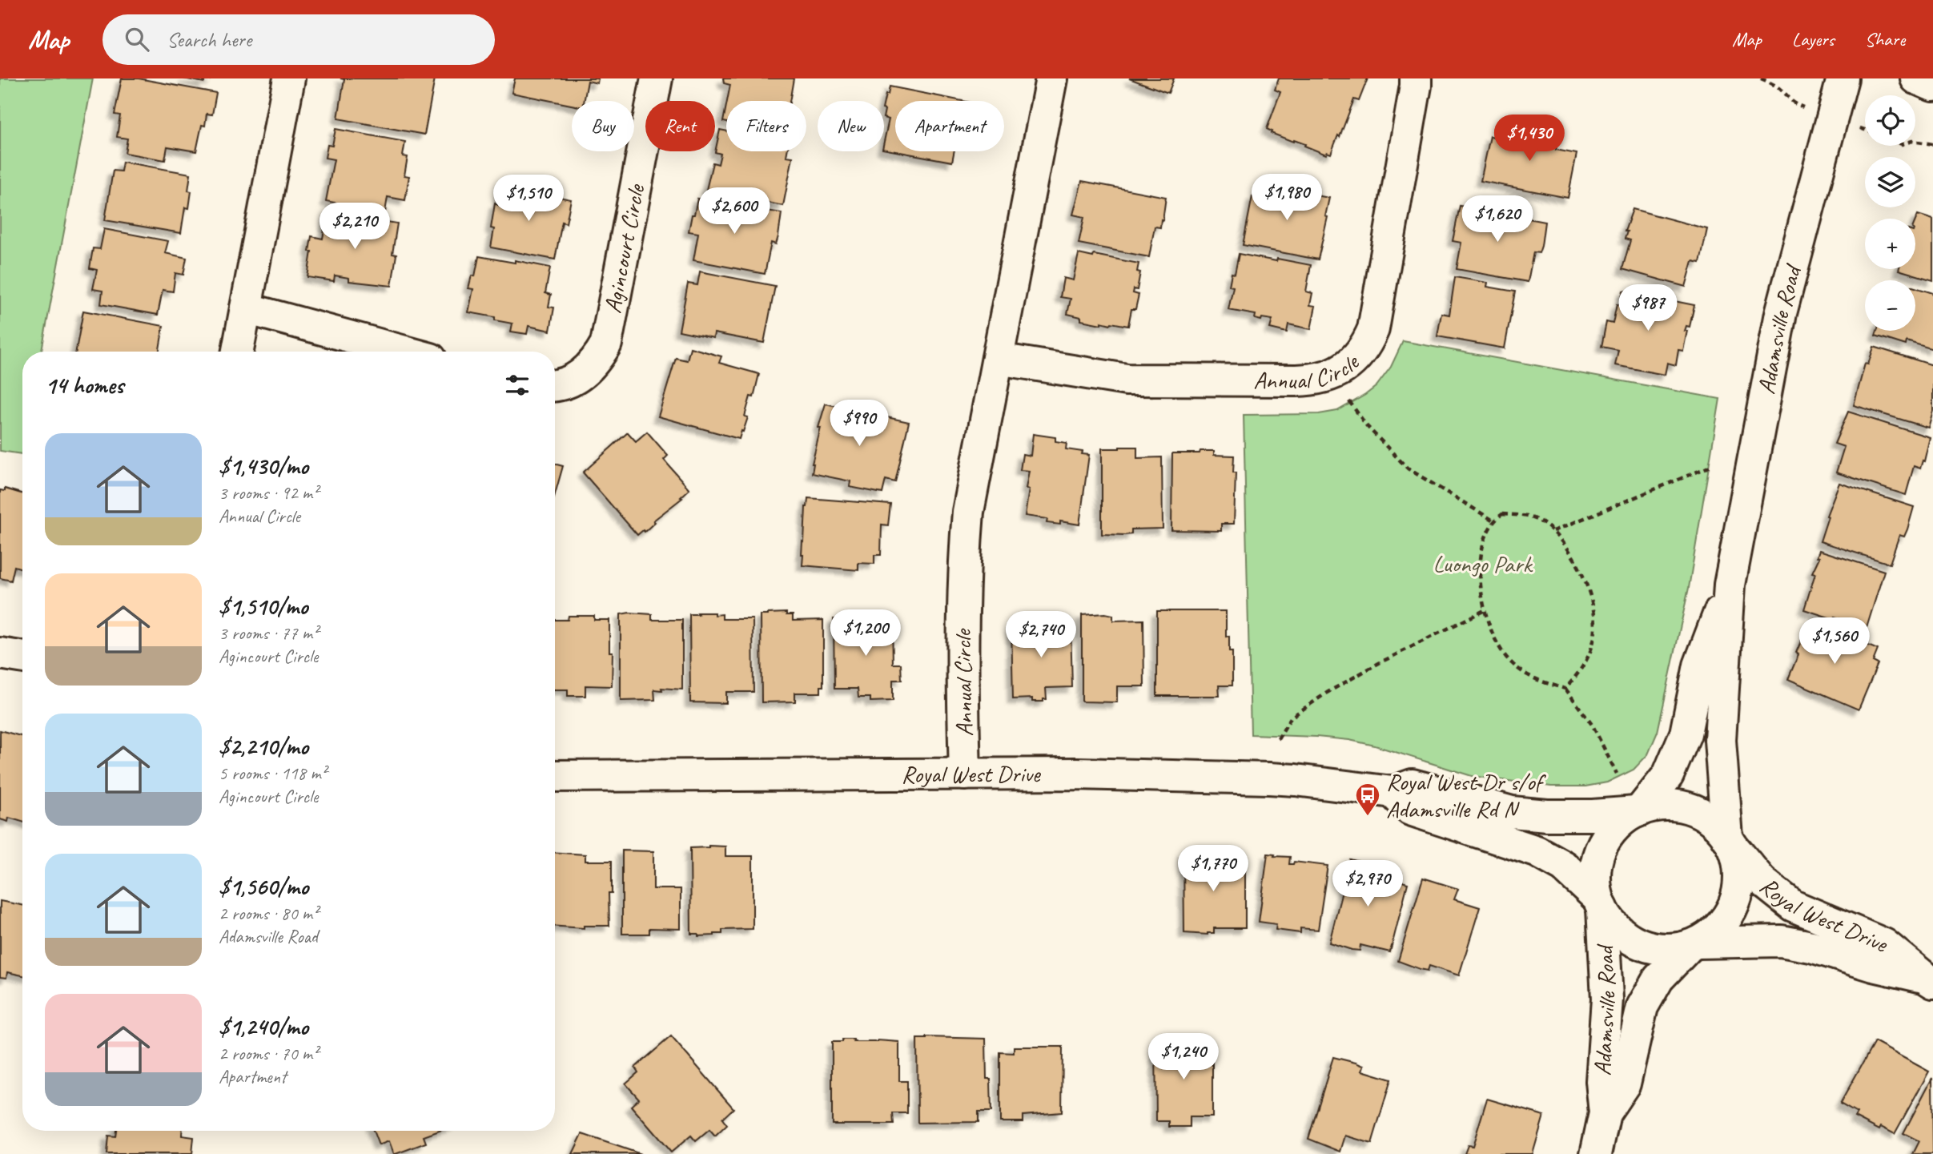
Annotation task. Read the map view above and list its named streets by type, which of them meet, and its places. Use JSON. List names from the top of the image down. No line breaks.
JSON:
{"streets":{"street":["Agincourt Circle","Adamsville Road","Annual Circle","Royal West Drive"]},"crossings":[["Adamsville Road","Royal West Drive"],["Annual Circle","Royal West Drive"]],"parks":["Luongo Park"],"places":{"bus stop":["Royal West Dr s/of Adamsville Rd N"]},"page":{"header":"Map","search":"Search here","nav":["Map","Layers","Share"],"map_buttons":["+","−"],"chip":["Buy","Rent","Filters","New","Apartment"],"price":["$1,430","$1,980","$1,510","$2,600","$1,620","$2,210","$987","$990","$1,200","$2,740","$1,560","$1,770","$2,970","$1,240"],"heading":"14 homes","list":[{"name":"$1,430/mo","note":"3 rooms · 92 m² · Annual Circle"},{"name":"$1,510/mo","note":"3 rooms · 77 m² · Agincourt Circle"},{"name":"$2,210/mo","note":"5 rooms · 118 m² · Agincourt Circle"},{"name":"$1,560/mo","note":"2 rooms · 80 m² · Adamsville Road"},{"name":"$1,240/mo","note":"2 rooms · 70 m² · Apartment"}]}}
